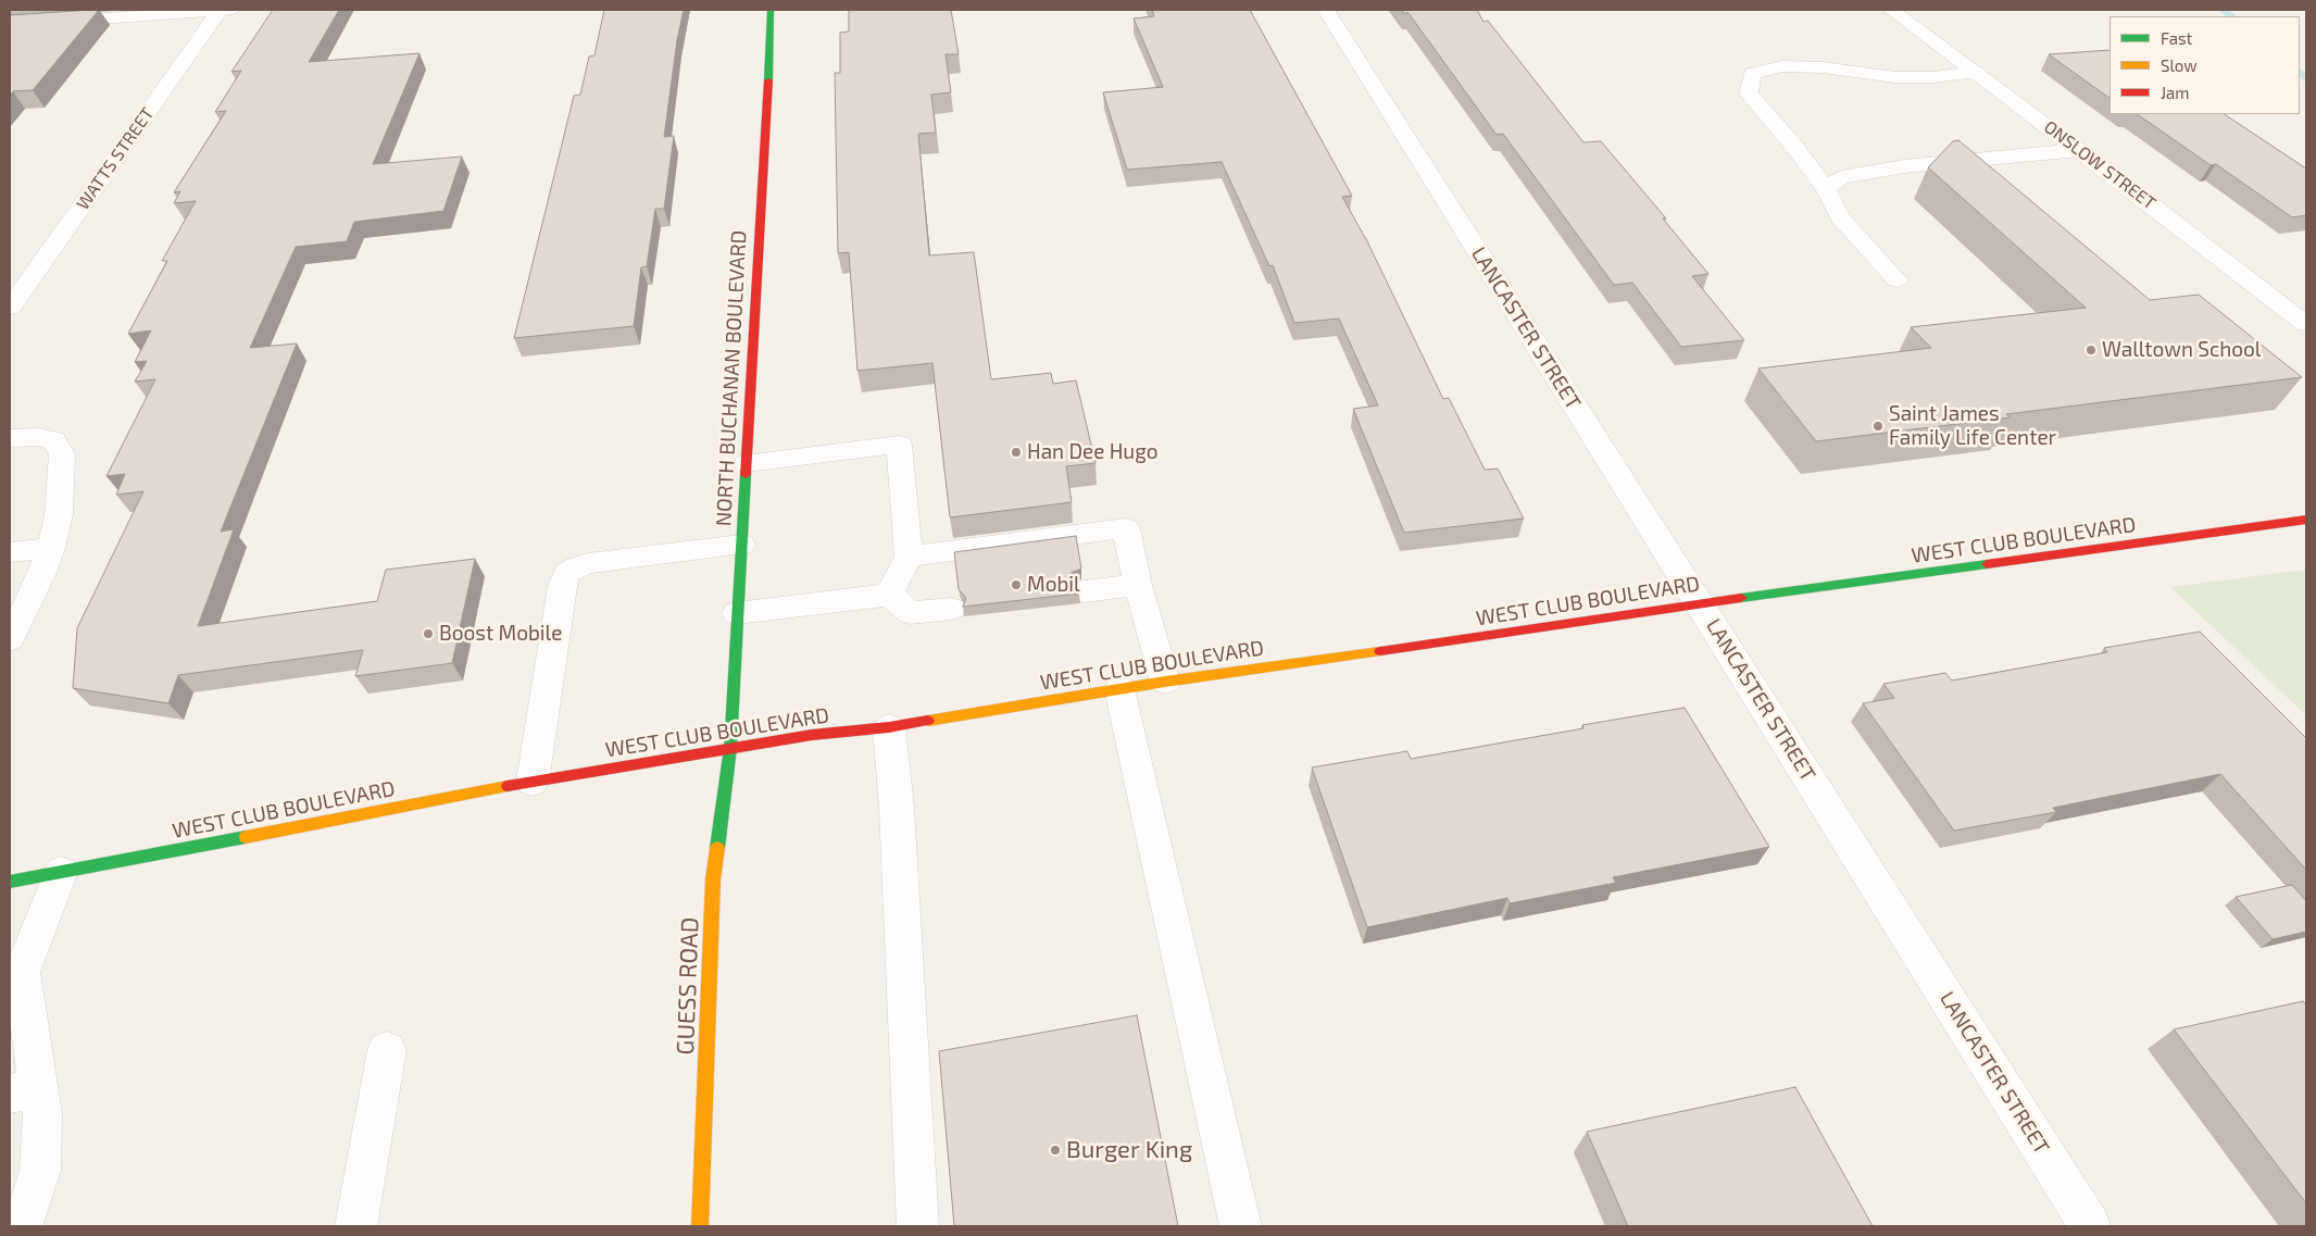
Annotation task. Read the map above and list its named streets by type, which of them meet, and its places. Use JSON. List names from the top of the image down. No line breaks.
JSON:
{"streets":{"street":["WATTS STREET","ONSLOW STREET","LANCASTER STREET","NORTH BUCHANAN BOULEVARD","WEST CLUB BOULEVARD","GUESS ROAD"]},"crossings":[["LANCASTER STREET","WEST CLUB BOULEVARD"],["NORTH BUCHANAN BOULEVARD","WEST CLUB BOULEVARD"],["NORTH BUCHANAN BOULEVARD","GUESS ROAD"],["WEST CLUB BOULEVARD","GUESS ROAD"]],"places":["Walltown School","Saint James Family Life Center","Han Dee Hugo","Mobil","Boost Mobile","Burger King"],"legend":["Fast","Slow","Jam"]}
